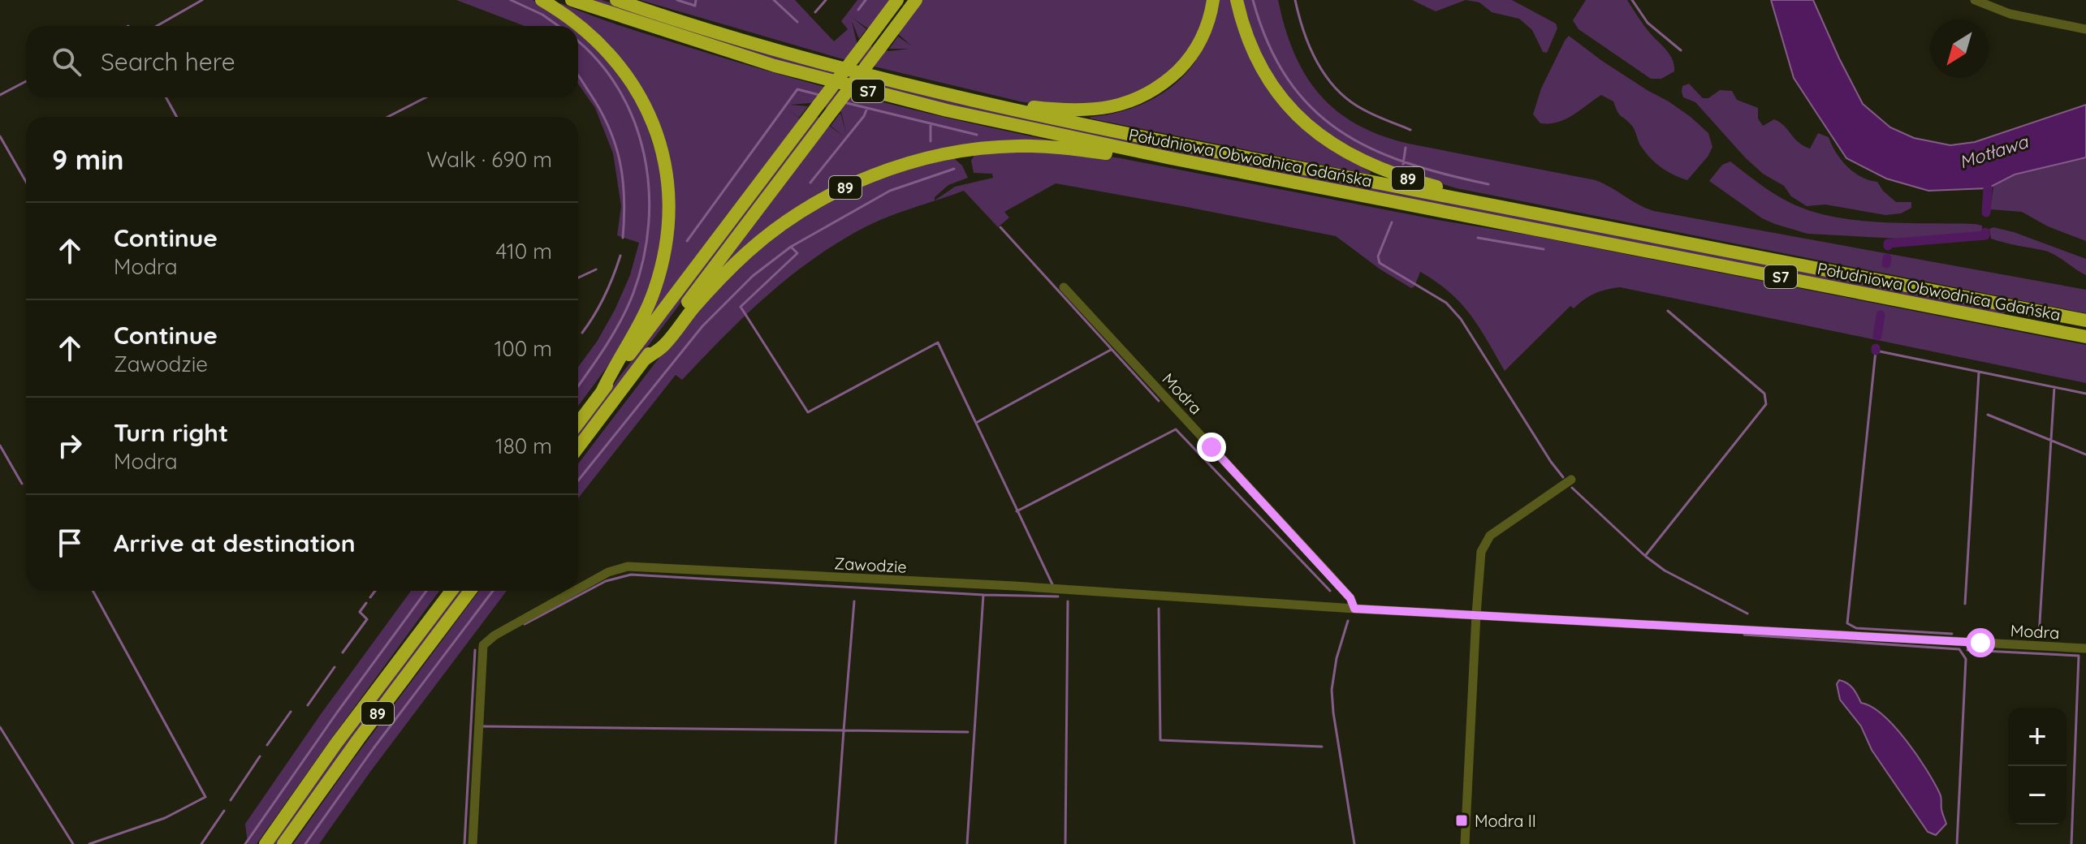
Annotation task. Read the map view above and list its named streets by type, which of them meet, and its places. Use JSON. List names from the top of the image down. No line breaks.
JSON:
{"streets":{"highway":["S7","Południowa Obwodnica Gdańska","89"],"street":["Modra","Zawodzie"]},"crossings":[["Południowa Obwodnica Gdańska","89"],["Modra","Zawodzie"]],"water":["Motława"],"places":{"transit":["Modra II"]},"north":"bottom left","page":{"search":"Search here","heading":["9 min","Walk · 690 m"],"list":[["Continue","Modra","410 m"],["Continue","Zawodzie","100 m"],["Turn right","Modra","180 m"],"Arrive at destination"],"map_buttons":["+","−"]}}
